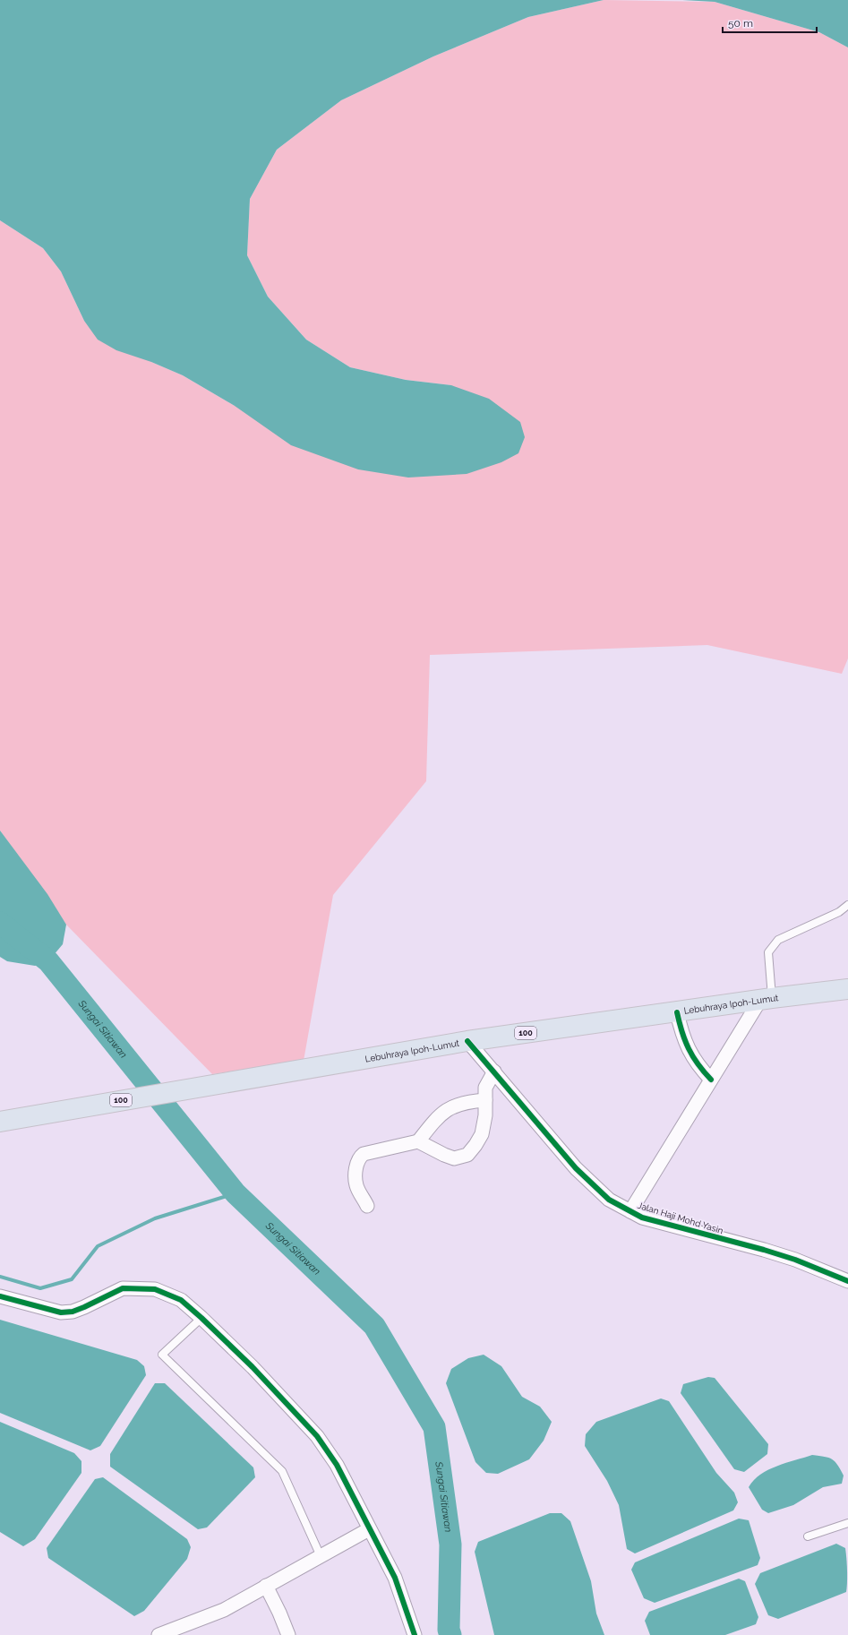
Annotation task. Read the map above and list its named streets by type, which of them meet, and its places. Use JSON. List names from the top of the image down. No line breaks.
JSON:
{"streets":{"highway":["Lebuhraya Ipoh-Lumut","100"],"street":["Jalan Haji Mohd Yasin"]},"crossings":[["Lebuhraya Ipoh-Lumut","Jalan Haji Mohd Yasin"]],"water":["Sungai Sitiawan"],"scale_bar":"50 m"}
